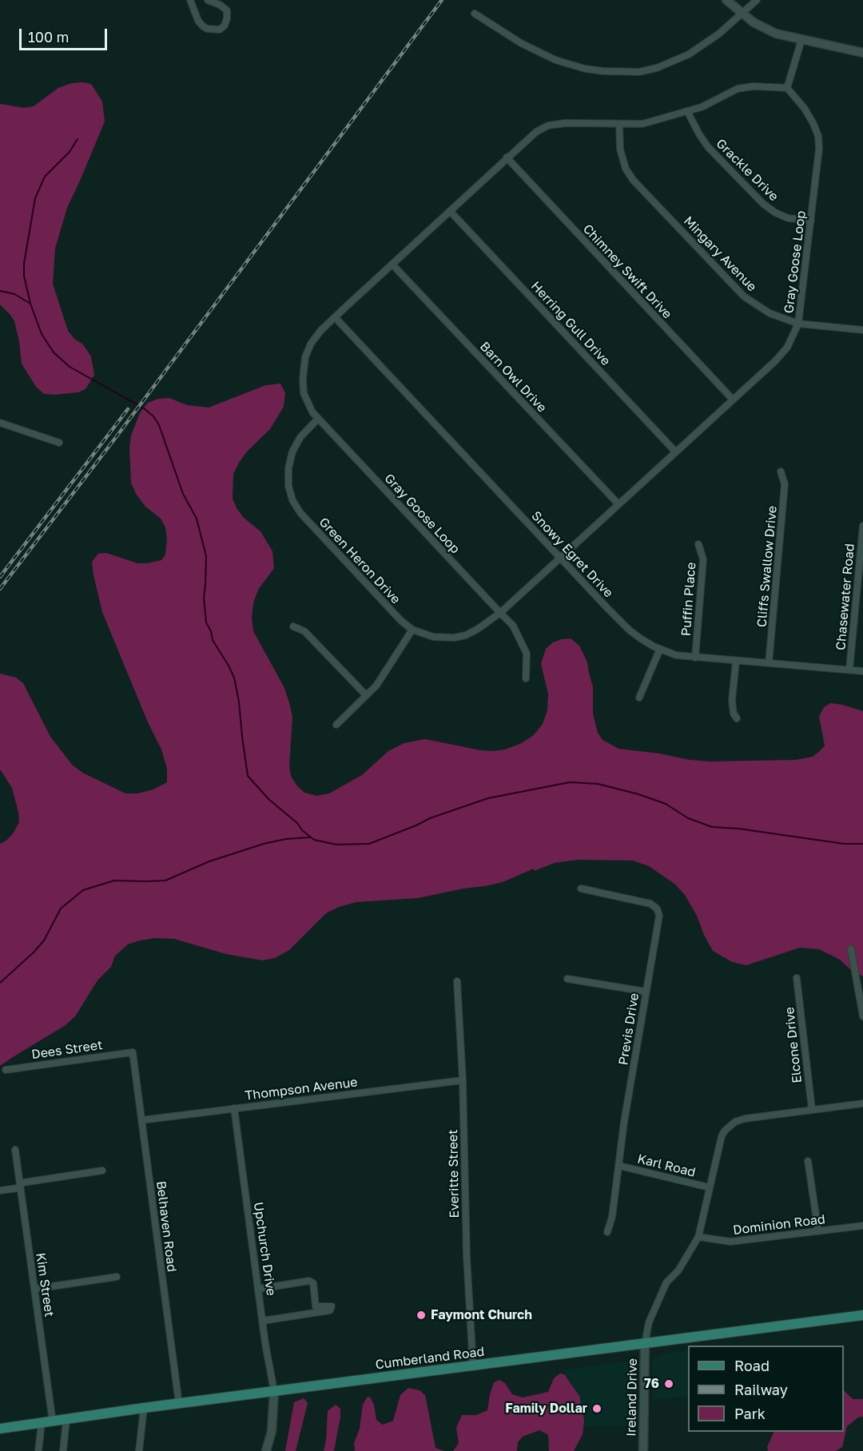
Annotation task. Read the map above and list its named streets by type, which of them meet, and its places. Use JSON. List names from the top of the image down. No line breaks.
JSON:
{"streets":{"main road":["Cumberland Road"],"street":["Grackle Drive","Mingary Avenue","Gray Goose Loop","Chimney Swift Drive","Herring Gull Drive","Barn Owl Drive","Snowy Egret Drive","Green Heron Drive","Cliffs Swallow Drive","Chasewater Road","Puffin Place","Previs Drive","Elcone Drive","Dees Street","Thompson Avenue","Karl Road","Everitte Street","Dominion Road","Belhaven Road","Upchurch Drive","Kim Street","Ireland Drive"]},"crossings":[["Grackle Drive","Gray Goose Loop"],["Mingary Avenue","Gray Goose Loop"],["Gray Goose Loop","Chimney Swift Drive"],["Gray Goose Loop","Herring Gull Drive"],["Gray Goose Loop","Barn Owl Drive"],["Gray Goose Loop","Snowy Egret Drive"],["Gray Goose Loop","Green Heron Drive"],["Snowy Egret Drive","Cliffs Swallow Drive"],["Snowy Egret Drive","Chasewater Road"],["Snowy Egret Drive","Puffin Place"],["Previs Drive","Karl Road"],["Dees Street","Belhaven Road"],["Thompson Avenue","Everitte Street"],["Thompson Avenue","Belhaven Road"],["Thompson Avenue","Upchurch Drive"],["Everitte Street","Cumberland Road"],["Belhaven Road","Cumberland Road"],["Upchurch Drive","Cumberland Road"],["Kim Street","Cumberland Road"],["Cumberland Road","Ireland Drive"]],"places":["Faymont Church","76","Family Dollar"],"legend":["Road","Railway","Park"],"scale_bar":"100 m"}
